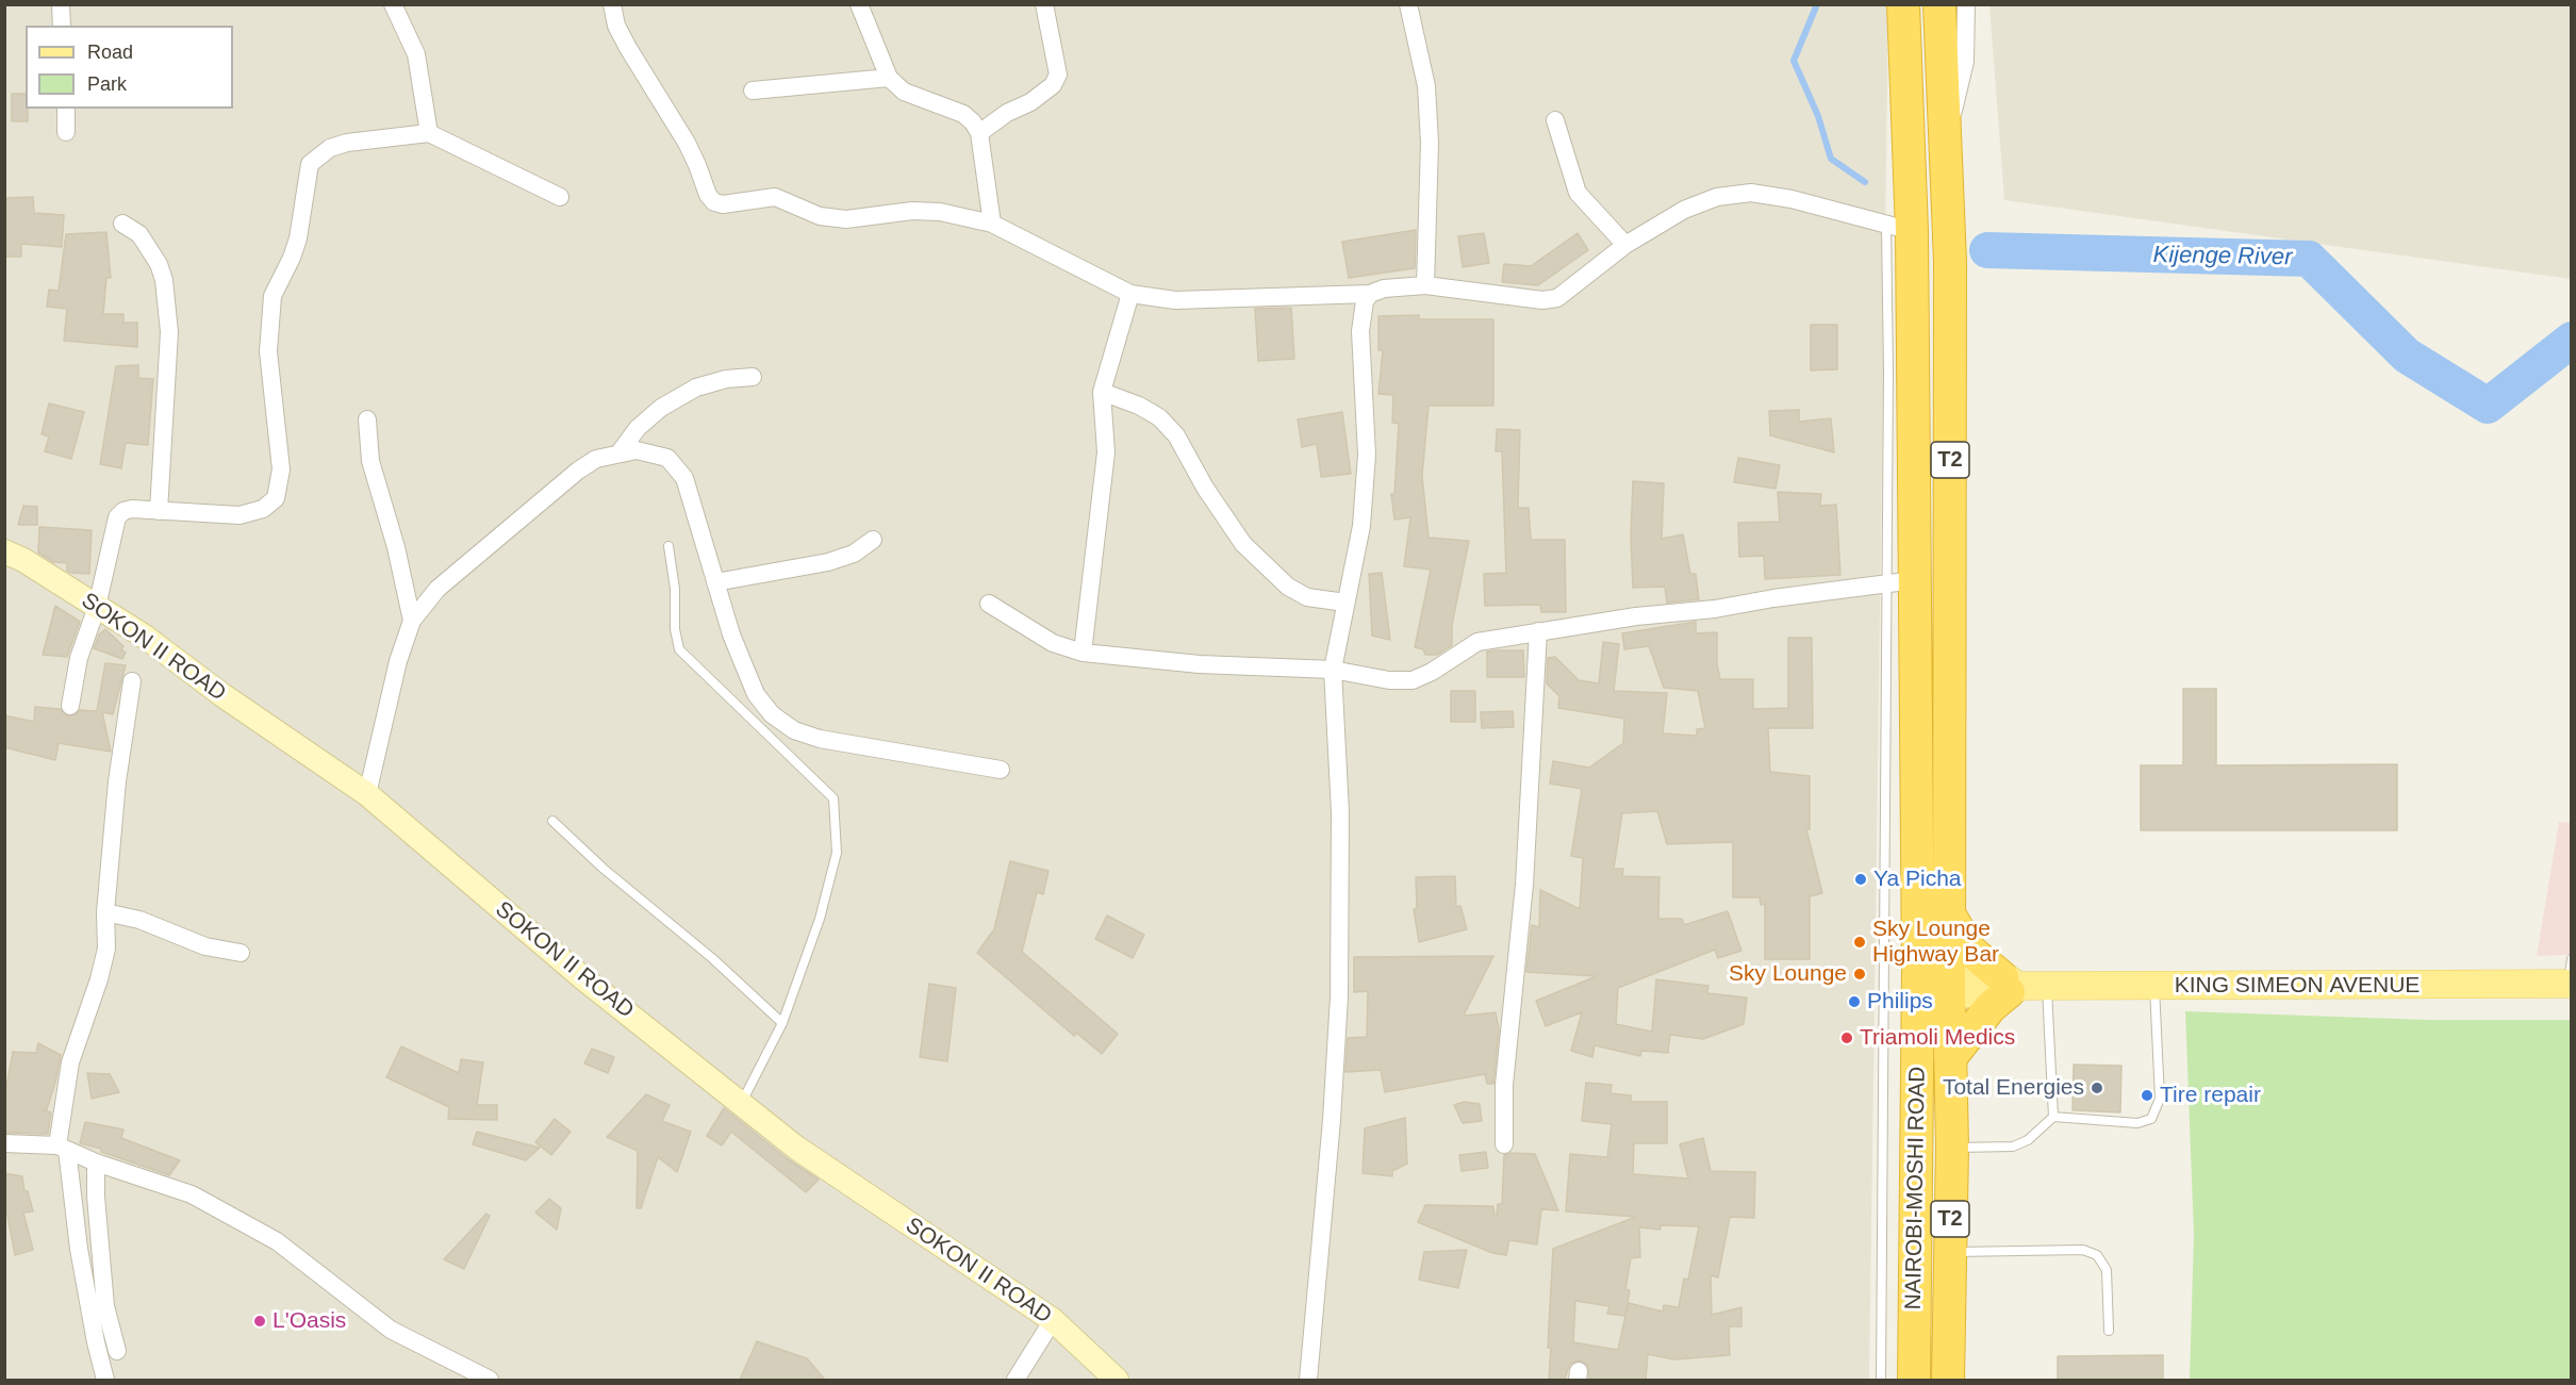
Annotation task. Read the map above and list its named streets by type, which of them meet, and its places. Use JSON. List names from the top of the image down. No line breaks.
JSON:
{"streets":{"highway":["T2","NAIROBI-MOSHI ROAD"],"main road":["KING SIMEON AVENUE"],"street":["SOKON II ROAD"]},"crossings":[["T2","KING SIMEON AVENUE"],["T2","NAIROBI-MOSHI ROAD"],["KING SIMEON AVENUE","NAIROBI-MOSHI ROAD"]],"water":["Kijenge River"],"places":["Ya Picha","Sky Lounge Highway Bar","Sky Lounge","Philips","Triamoli Medics","Total Energies","Tire repair","L'Oasis"],"legend":["Road","Park"]}
